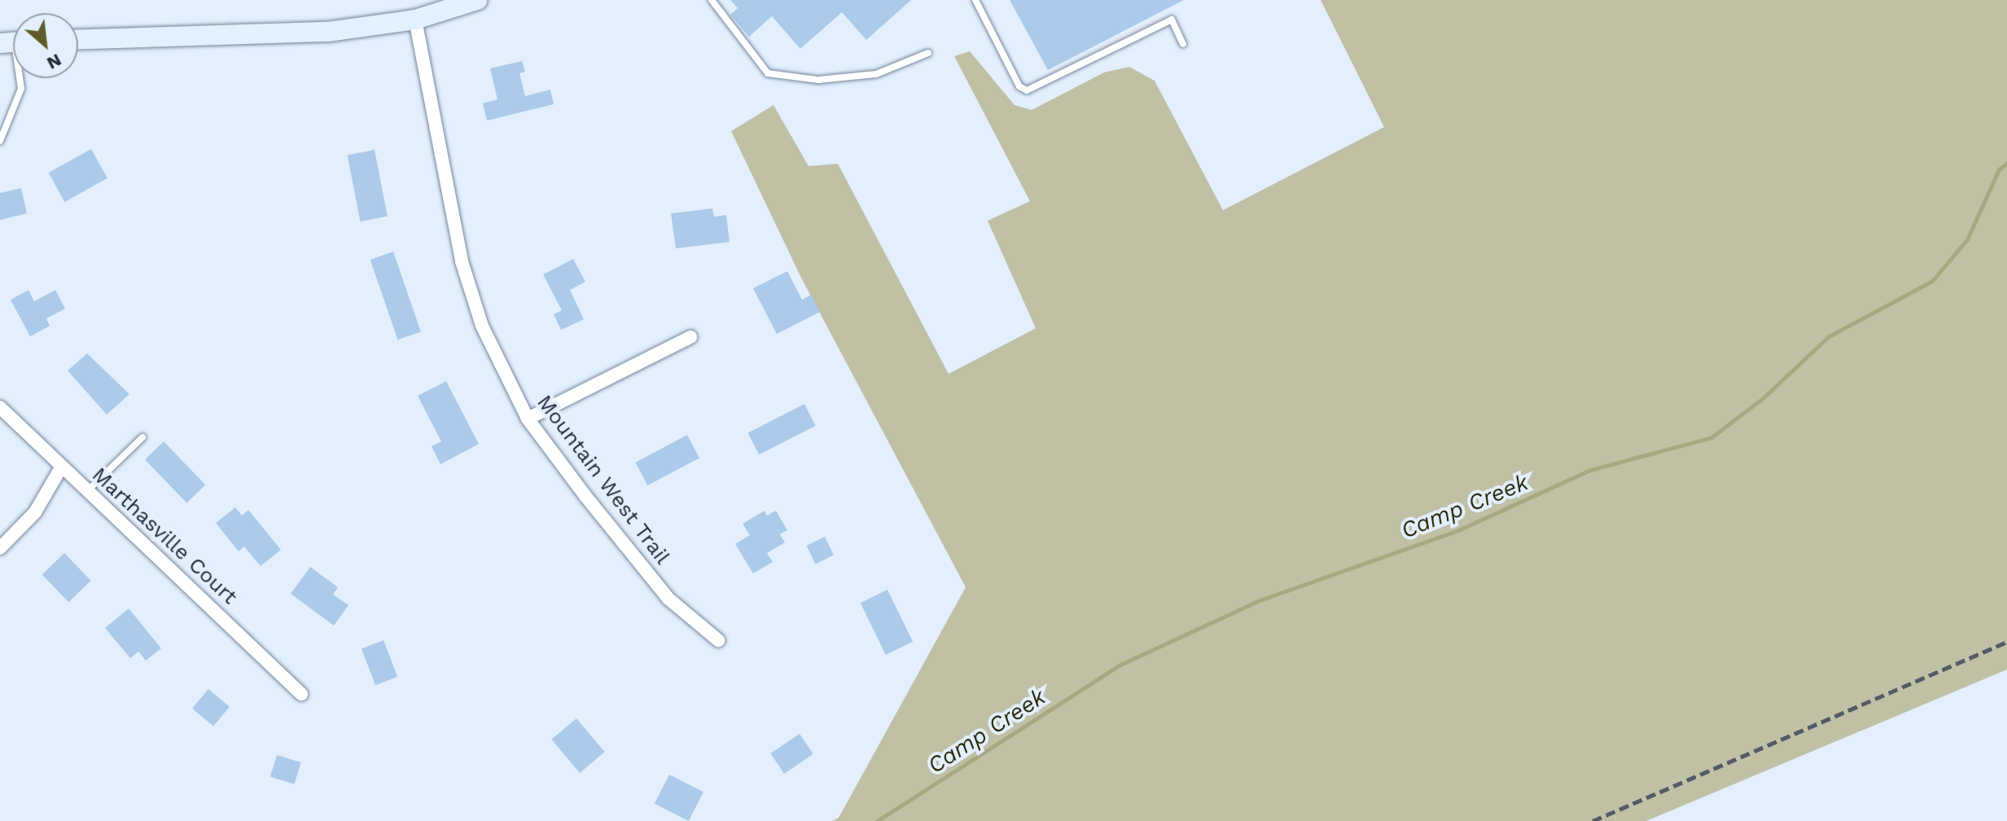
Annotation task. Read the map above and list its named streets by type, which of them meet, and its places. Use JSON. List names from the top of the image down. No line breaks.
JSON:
{"streets":{"street":["Mountain West Trail","Marthasville Court"]},"water":["Camp Creek"],"north":"bottom right"}
